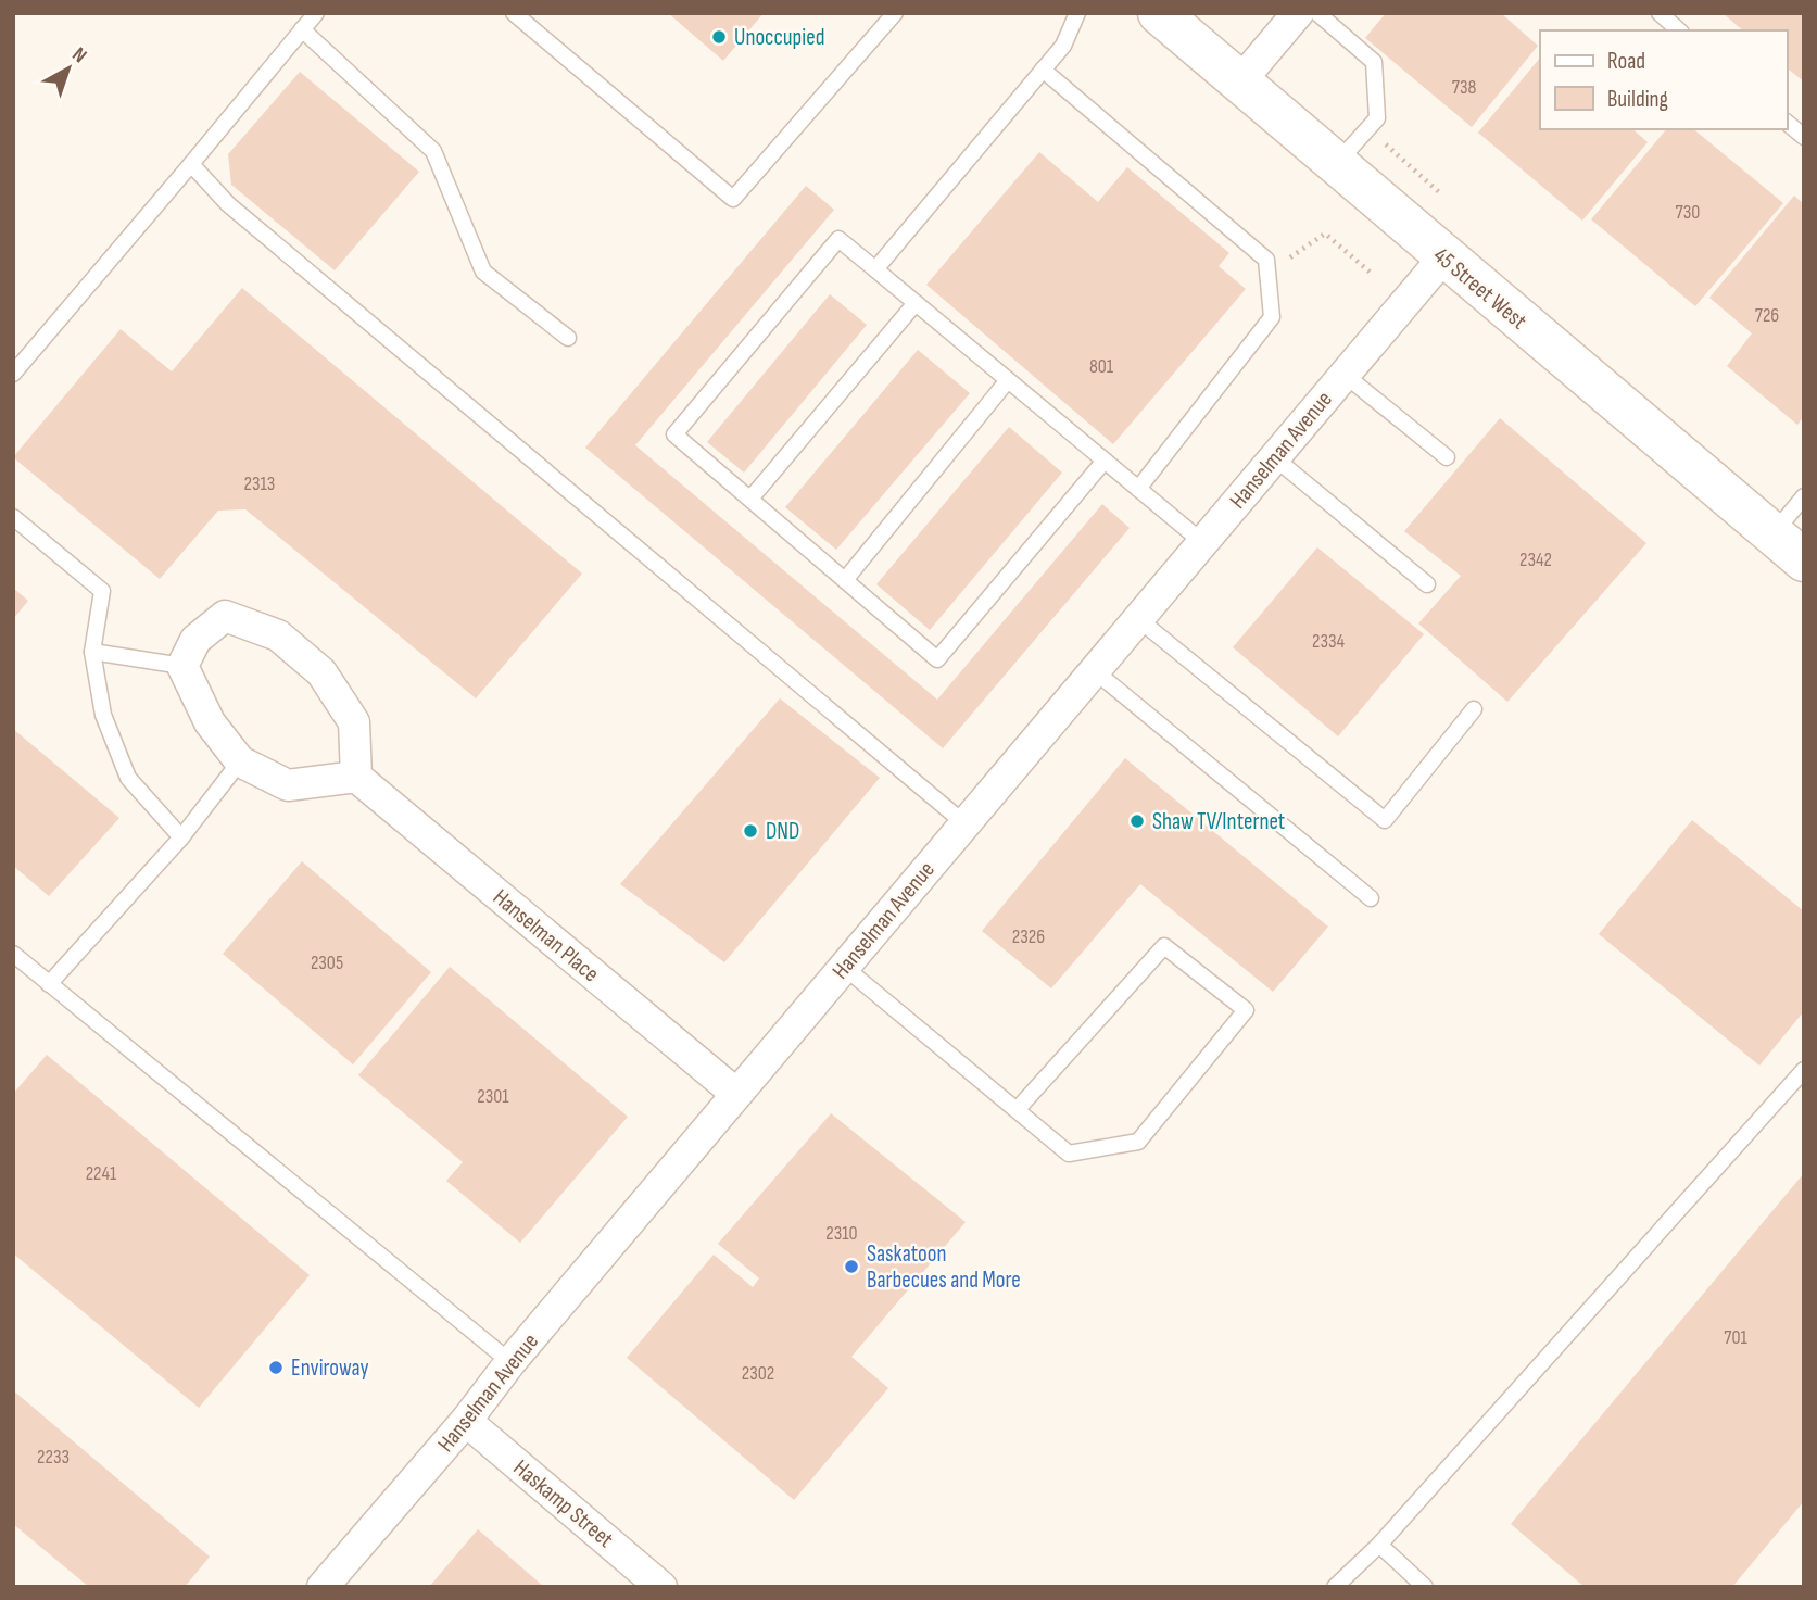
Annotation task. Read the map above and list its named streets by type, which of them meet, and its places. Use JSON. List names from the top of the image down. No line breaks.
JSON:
{"streets":{"main road":["45 Street West"],"street":["Hanselman Avenue","Hanselman Place","Haskamp Street"]},"crossings":[["45 Street West","Hanselman Avenue"],["Hanselman Avenue","Hanselman Place"],["Hanselman Avenue","Haskamp Street"]],"places":["Unoccupied","Shaw TV/Internet","DND","Saskatoon Barbecues and More","Enviroway"],"house_numbers":["738","730","726","801","2313","2342","2334","2326","2305","2301","2241","2310","701","2302","2233"],"legend":["Road","Building"],"north":"top right"}
